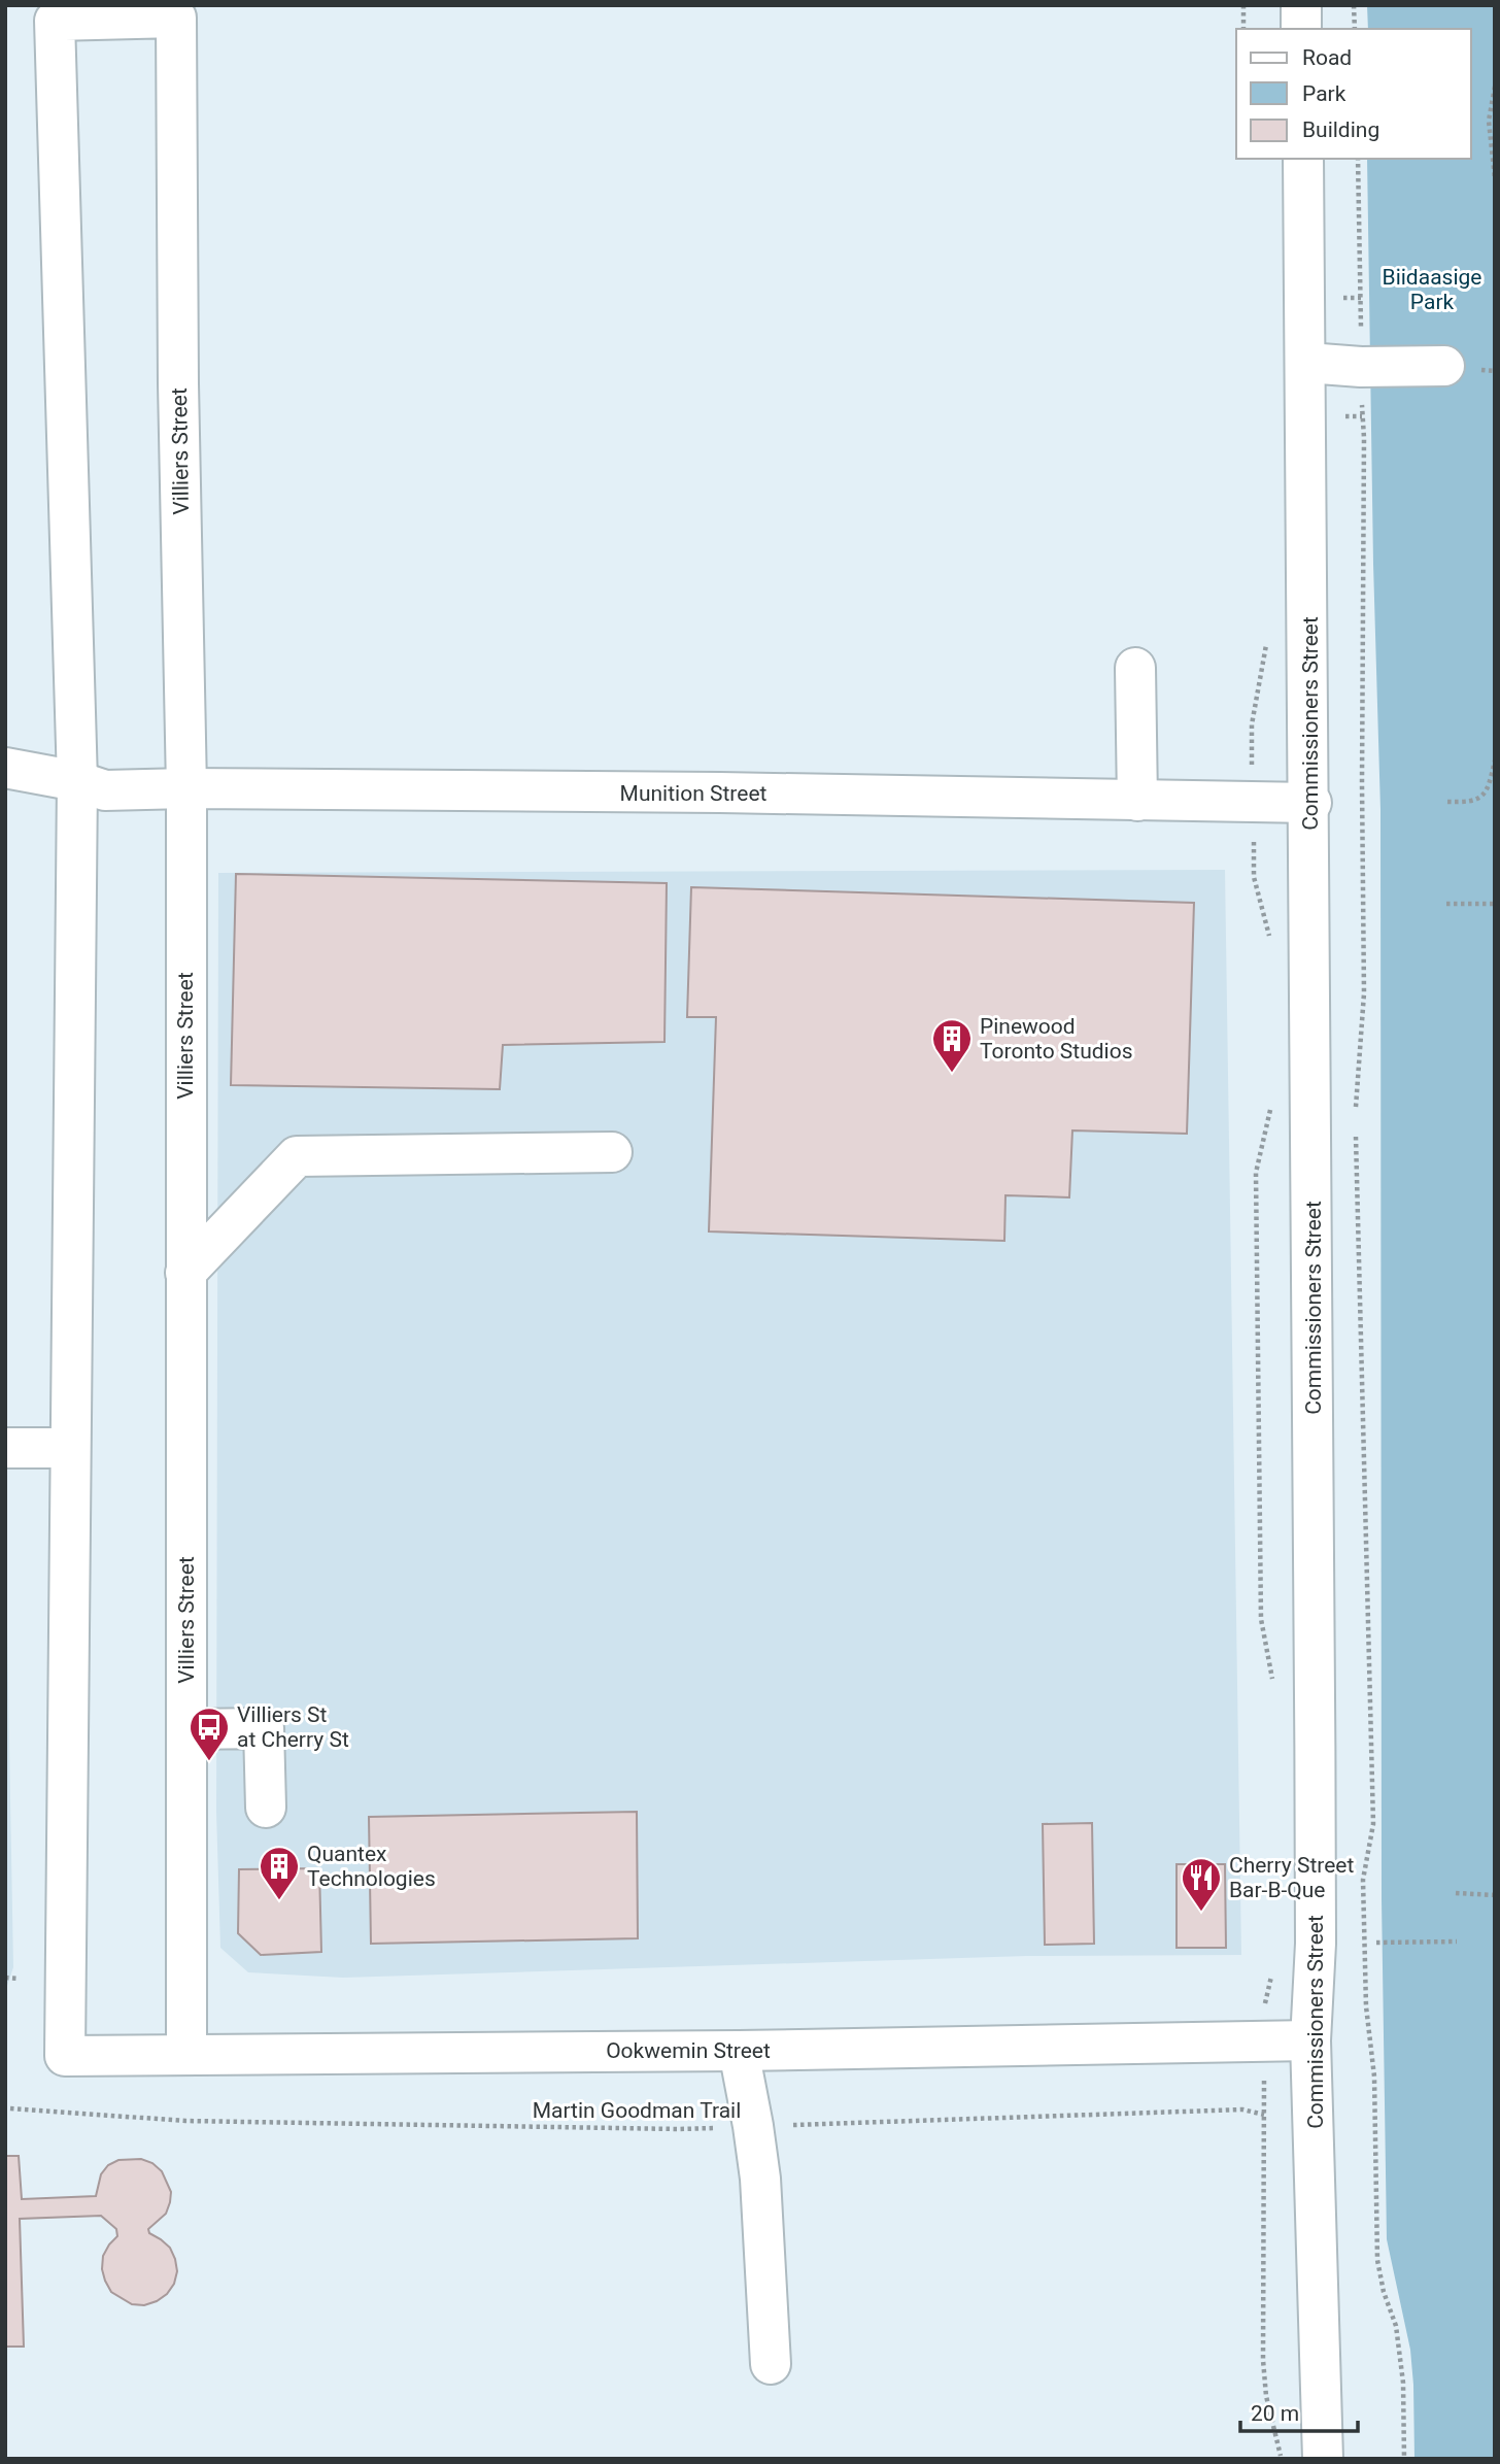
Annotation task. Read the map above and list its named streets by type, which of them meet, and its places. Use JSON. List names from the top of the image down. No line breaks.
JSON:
{"streets":{"street":["Villiers Street","Commissioners Street","Munition Street","Ookwemin Street"],"path":["Martin Goodman Trail"]},"crossings":[["Villiers Street","Munition Street"],["Villiers Street","Ookwemin Street"],["Commissioners Street","Munition Street"],["Commissioners Street","Ookwemin Street"]],"parks":["Biidaasige Park"],"places":{"building":["Pinewood Toronto Studios","Quantex Technologies"],"bus stop":["Villiers St at Cherry St"],"restaurant":["Cherry Street Bar-B-Que"]},"legend":["Road","Park","Building"],"scale_bar":"20 m"}
